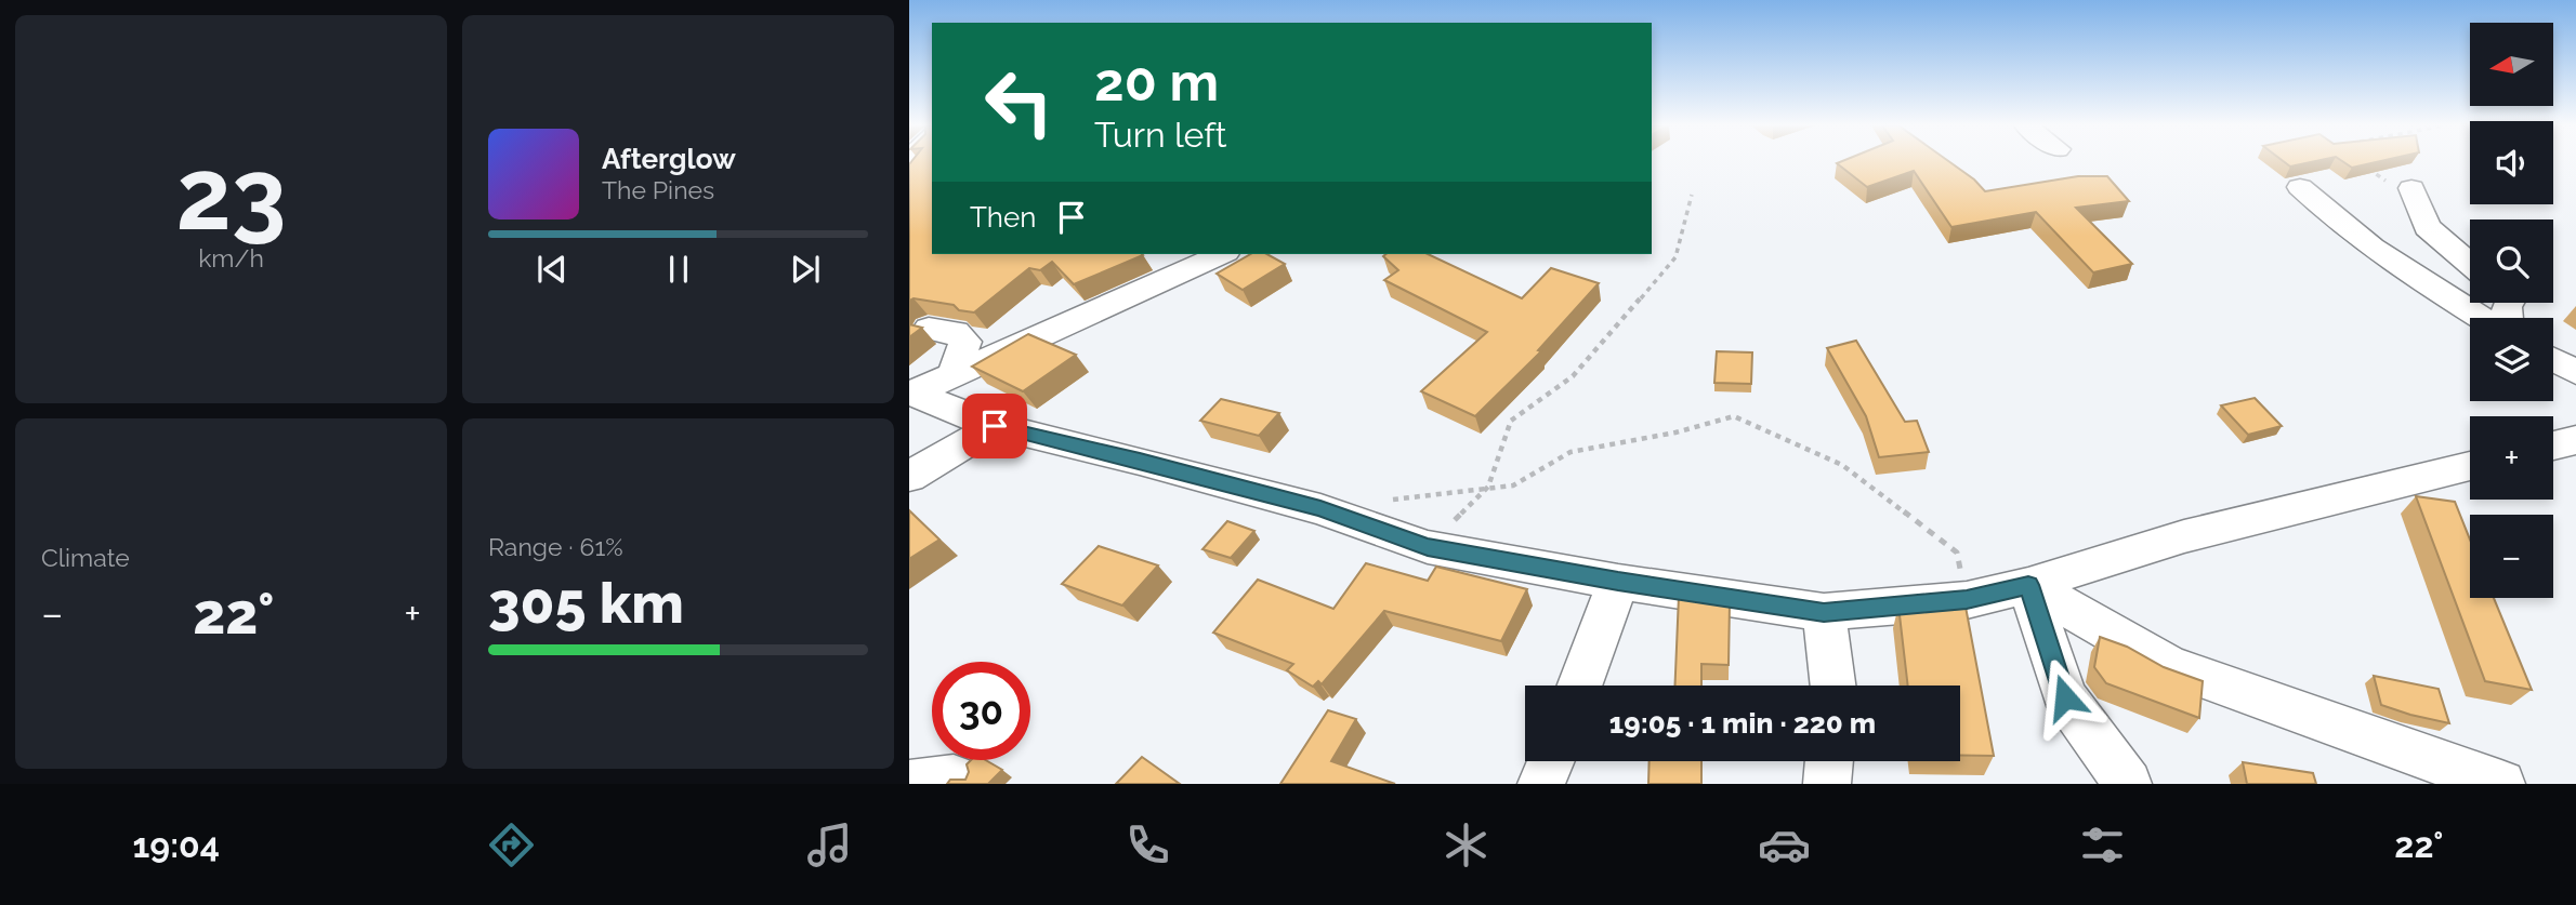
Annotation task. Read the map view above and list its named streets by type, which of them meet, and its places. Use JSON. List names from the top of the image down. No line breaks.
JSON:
{"north":"left","page":{"tile":[["23","km/h"],"Climate",["Range · 61%","305 km"]],"map_buttons":["+","−"],"turn":["20 m","Turn left"],"song":["Afterglow","The Pines"],"then":"Then","heat":["−","22°","+"],"limit":"30","trip":"19:05 · 1 min · 220 m","tabs":["19:04","22°"]}}
